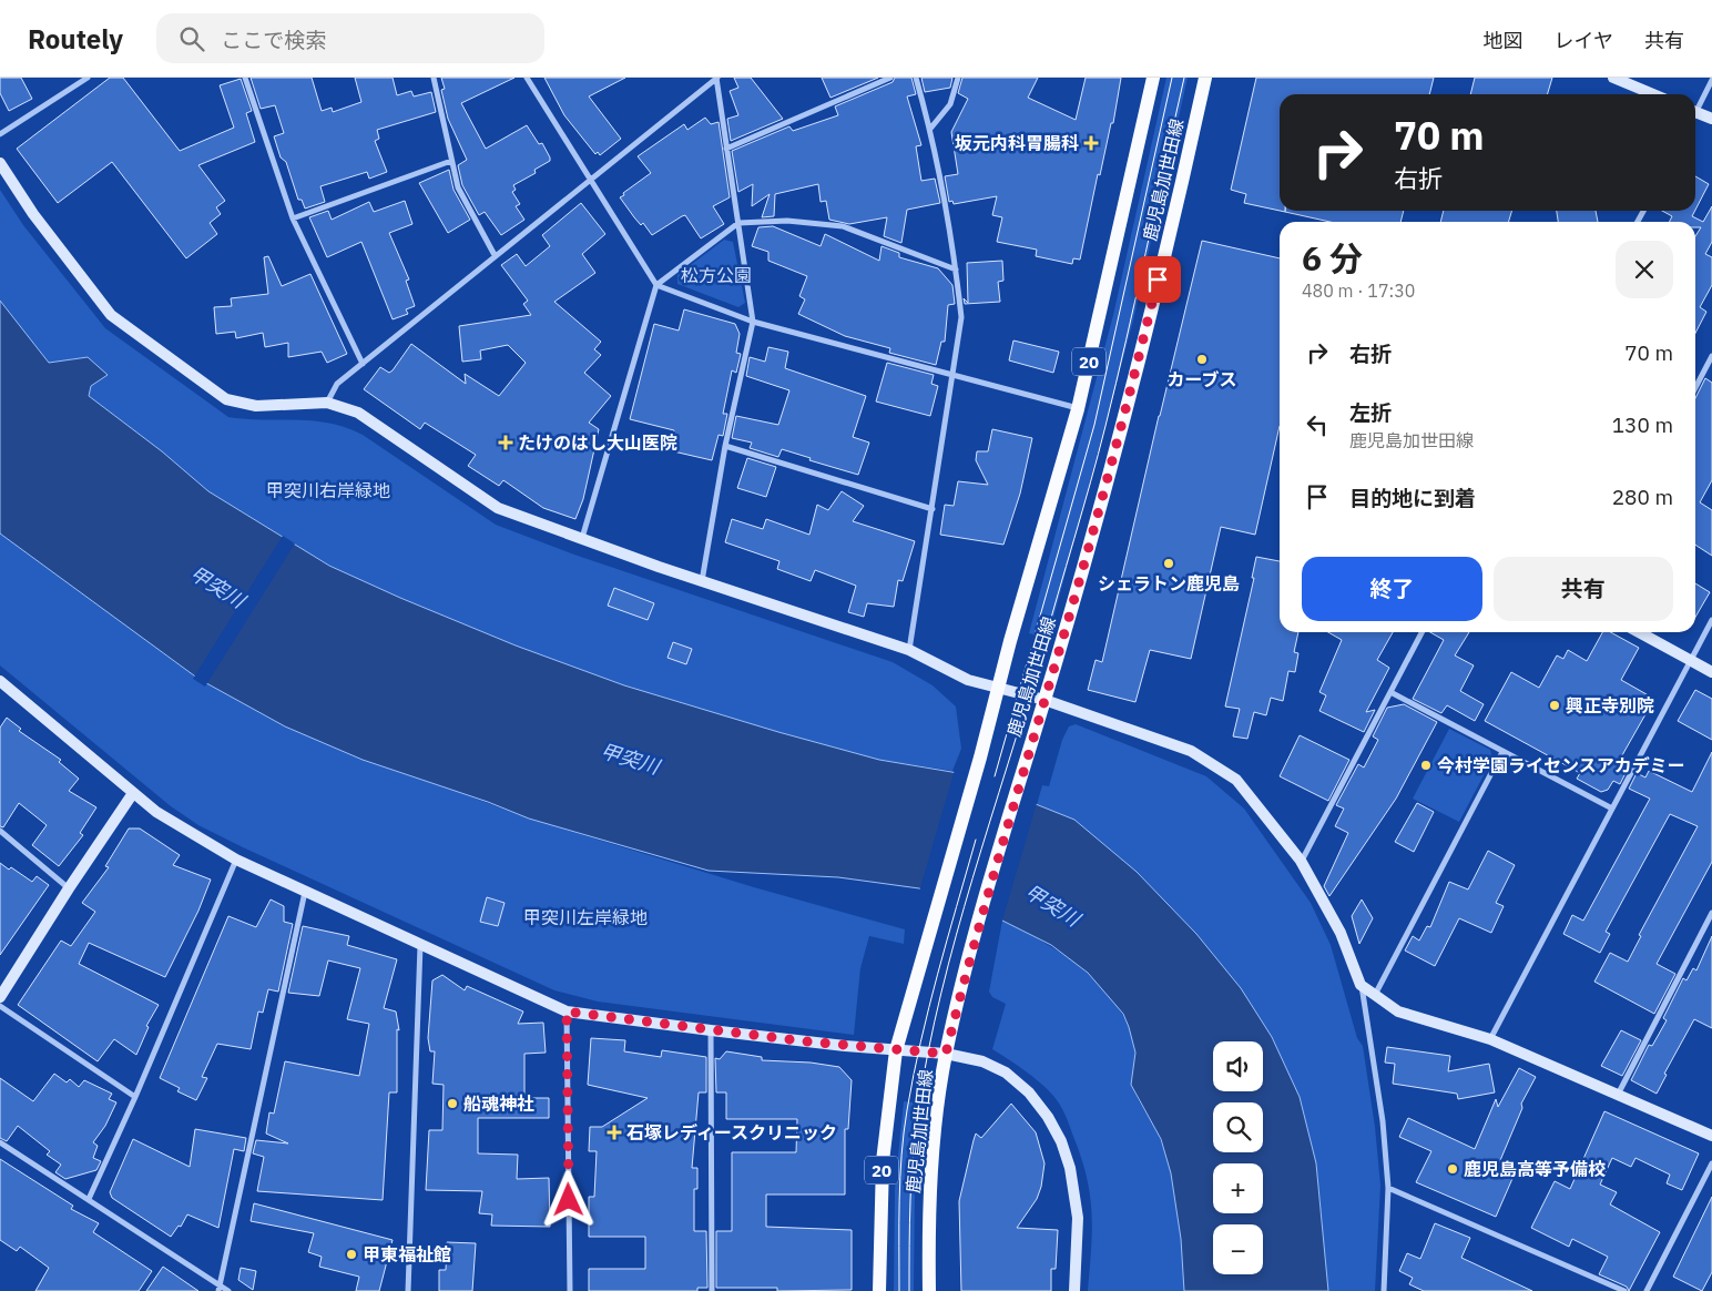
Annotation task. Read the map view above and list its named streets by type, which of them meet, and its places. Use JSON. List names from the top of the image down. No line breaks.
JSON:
{"streets":{"main road":["鹿児島加世田線","20"]},"water":["甲突川"],"parks":["松方公園","甲突川右岸緑地","甲突川左岸緑地"],"places":{"health":["坂元内科胃腸科","たけのはし大山医院","石塚レディースクリニック"],"other":["カーブス","シェラトン鹿児島","興正寺別院","今村学園ライセンスアカデミー","船魂神社","鹿児島高等予備校","甲東福祉館"]},"page":{"header":"Routely","search":"ここで検索","nav":["地図","レイヤ","共有"],"turn":["70 m","右折"],"heading":["6 分","480 m · 17:30"],"list":[{"name":"右折","value":"70 m"},{"name":"左折","note":"鹿児島加世田線","value":"130 m"},{"name":"目的地に到着","value":"280 m"}],"buttons":["終了","共有"],"map_buttons":["+","−"]}}
